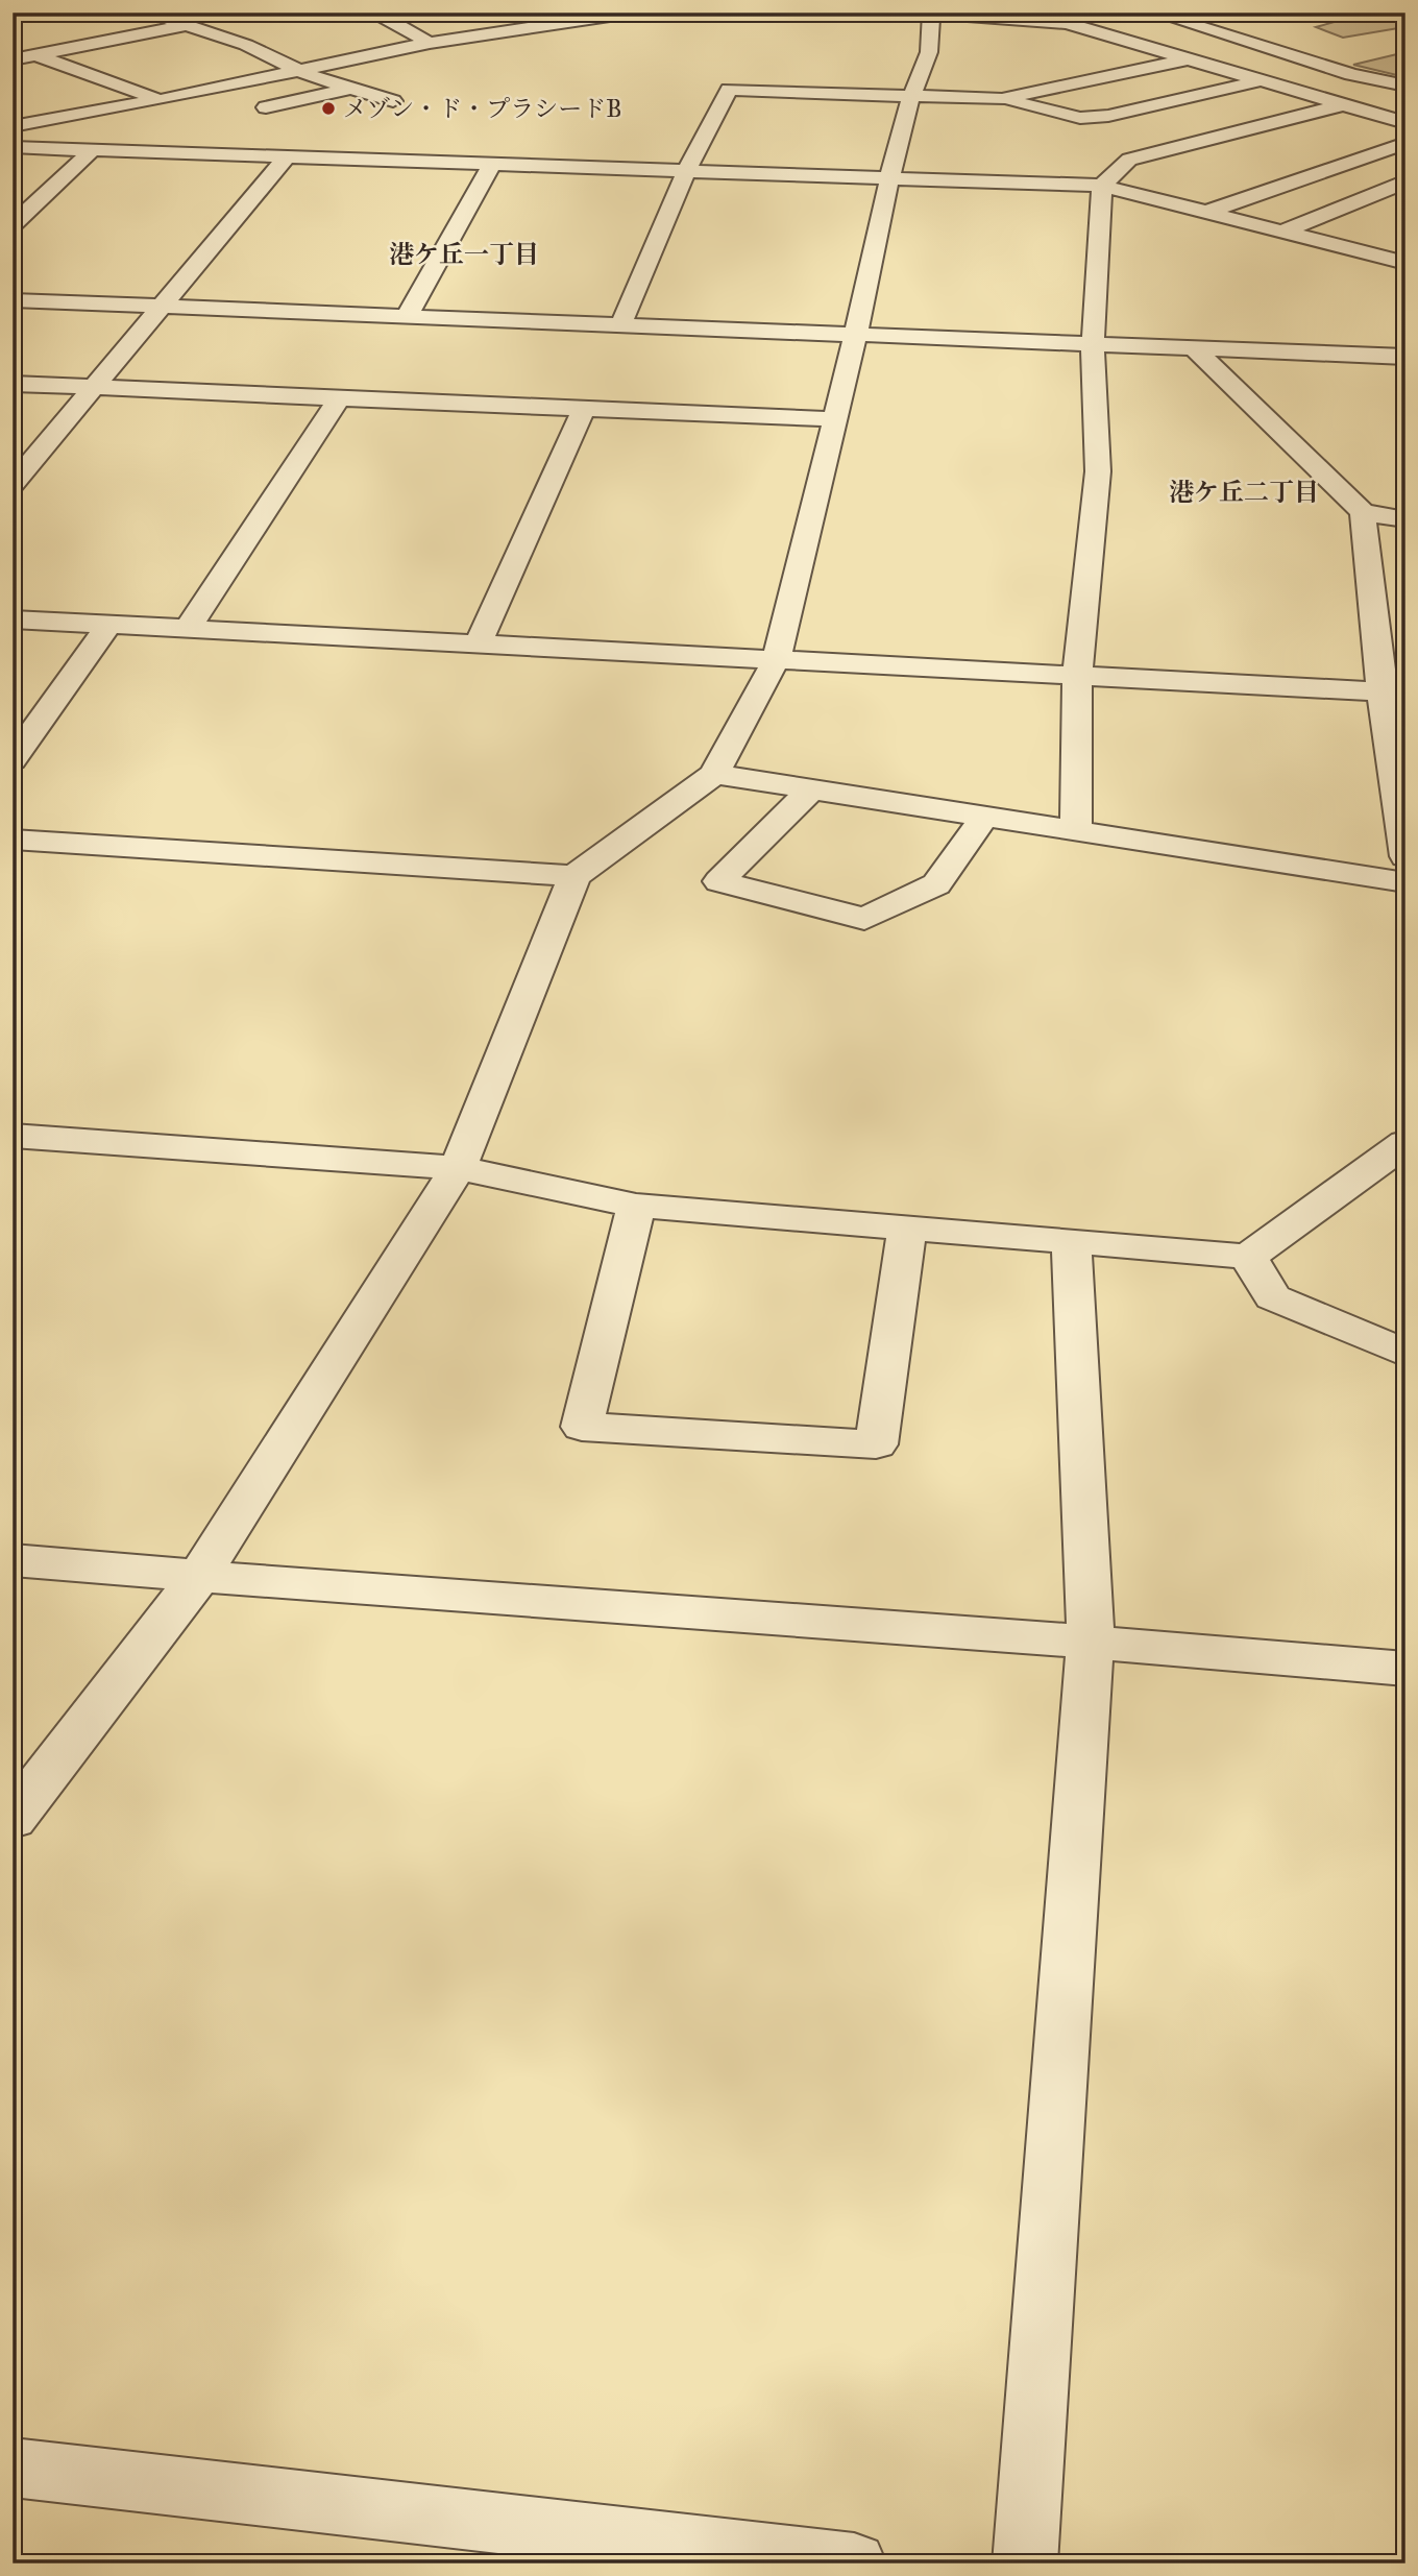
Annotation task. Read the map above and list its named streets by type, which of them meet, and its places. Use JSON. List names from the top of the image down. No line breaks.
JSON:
{"districts":["港ケ丘一丁目","港ケ丘二丁目"],"places":["メゾン・ド・プラシードB"]}
